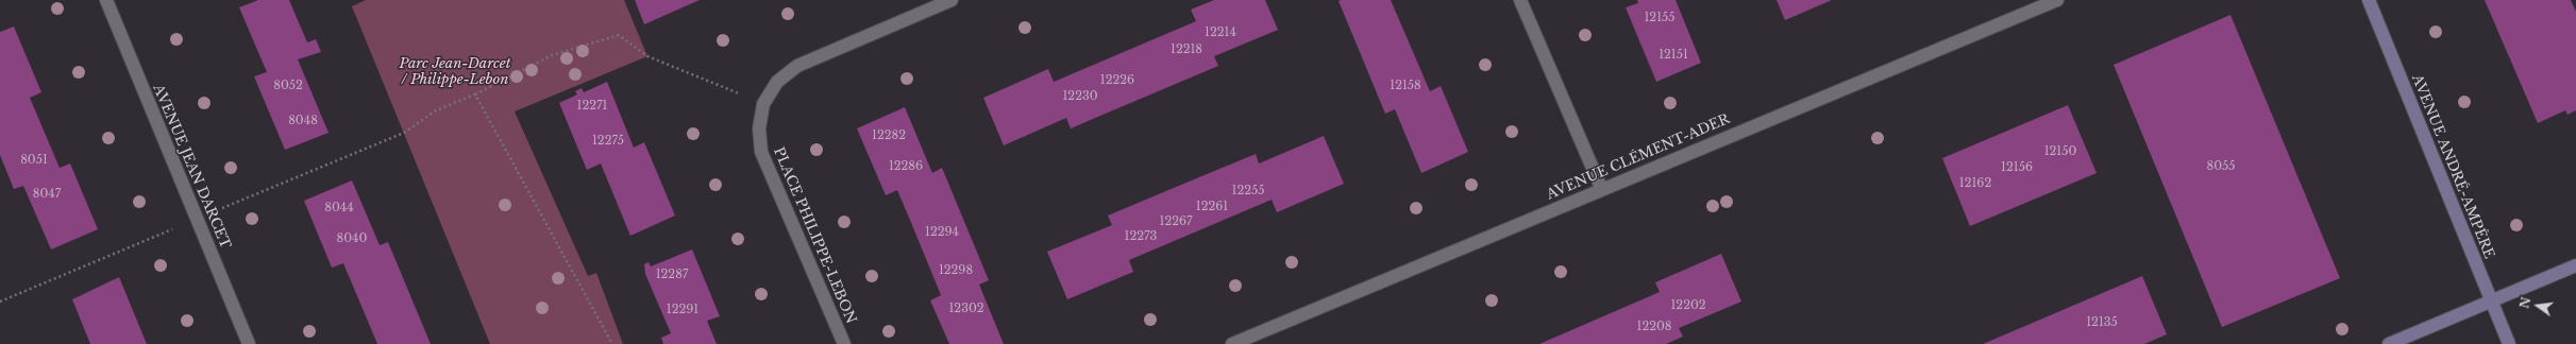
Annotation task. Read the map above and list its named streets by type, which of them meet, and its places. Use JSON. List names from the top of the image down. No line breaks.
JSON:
{"streets":{"street":["AVENUE CLÉMENT-ADER","AVENUE JEAN DARCET","AVENUE ANDRÉ-AMPÈRE","PLACE PHILIPPE-LEBON"]},"parks":["Parc Jean-Darcet / Philippe-Lebon"],"house_numbers":["12155","12214","12218","12151","12226","8052","12158","12230","12271","8048","12282","12275","12150","8051","12286","8055","12156","12162","12255","8047","12261","8044","12267","12294","12273","8040","12298","12287","12202","12302","12291","12135","12208"],"north":"left"}
